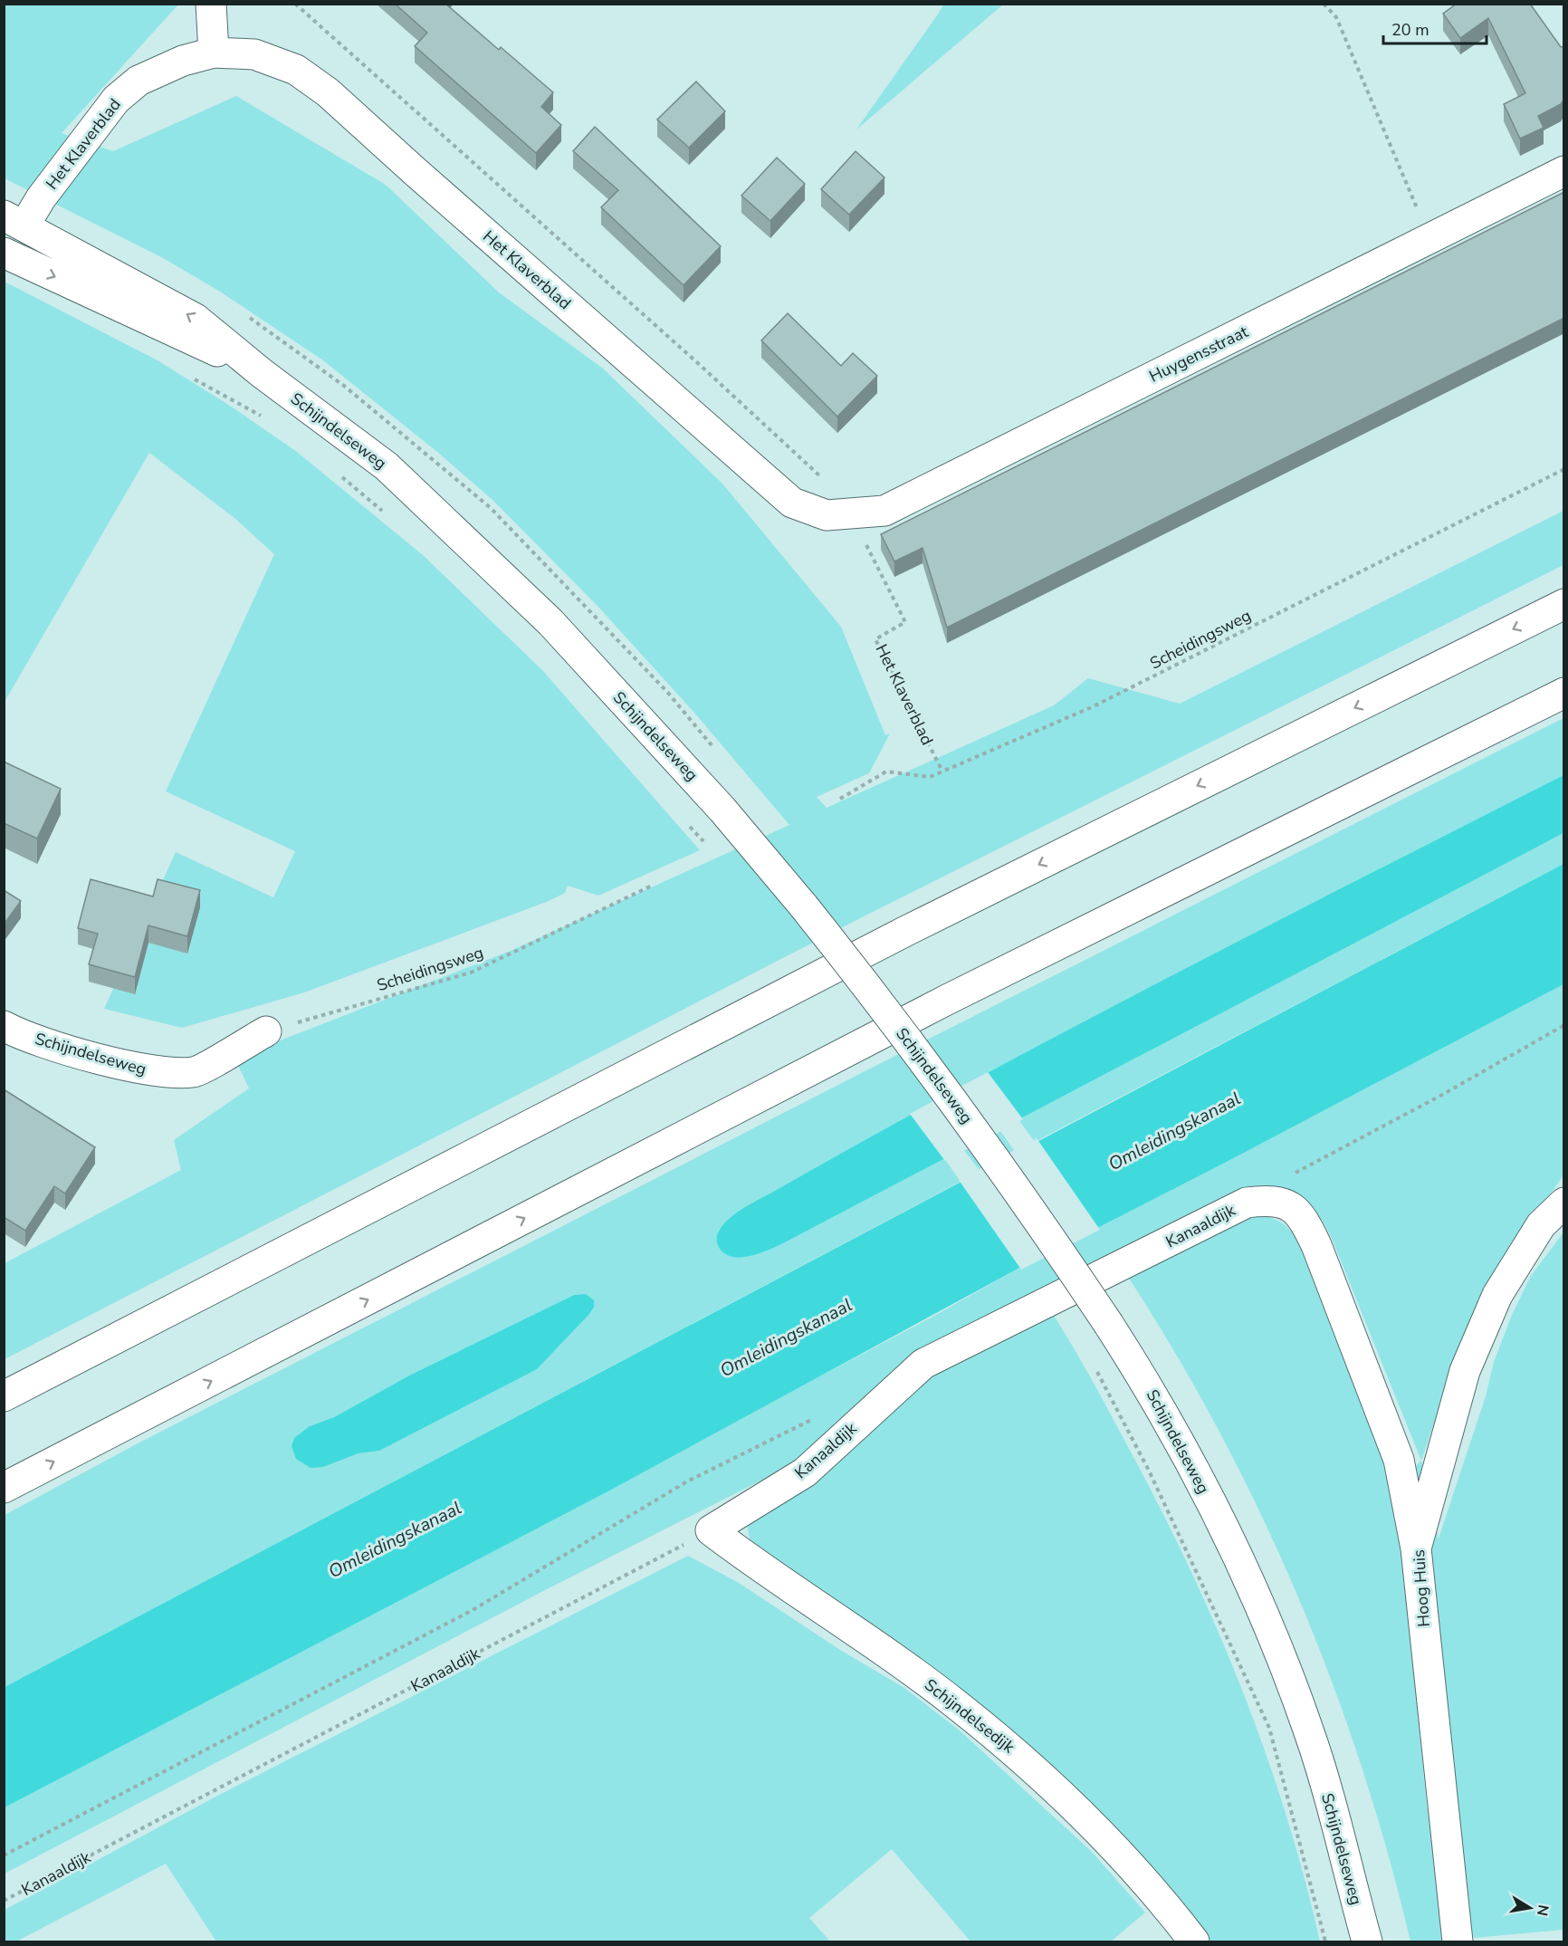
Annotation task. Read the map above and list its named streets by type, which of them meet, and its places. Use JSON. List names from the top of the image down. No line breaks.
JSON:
{"streets":{"main road":["Het Klaverblad","Huygensstraat","Schijndelseweg","Kanaaldijk","Hoog Huis","Schijndelsedijk"],"path":["Scheidingsweg"]},"crossings":[["Het Klaverblad","Huygensstraat"],["Het Klaverblad","Schijndelseweg"],["Het Klaverblad","Scheidingsweg"],["Schijndelseweg","Scheidingsweg"],["Kanaaldijk","Hoog Huis"],["Kanaaldijk","Schijndelsedijk"]],"water":["Omleidingskanaal"],"scale_bar":"20 m","north":"right"}
